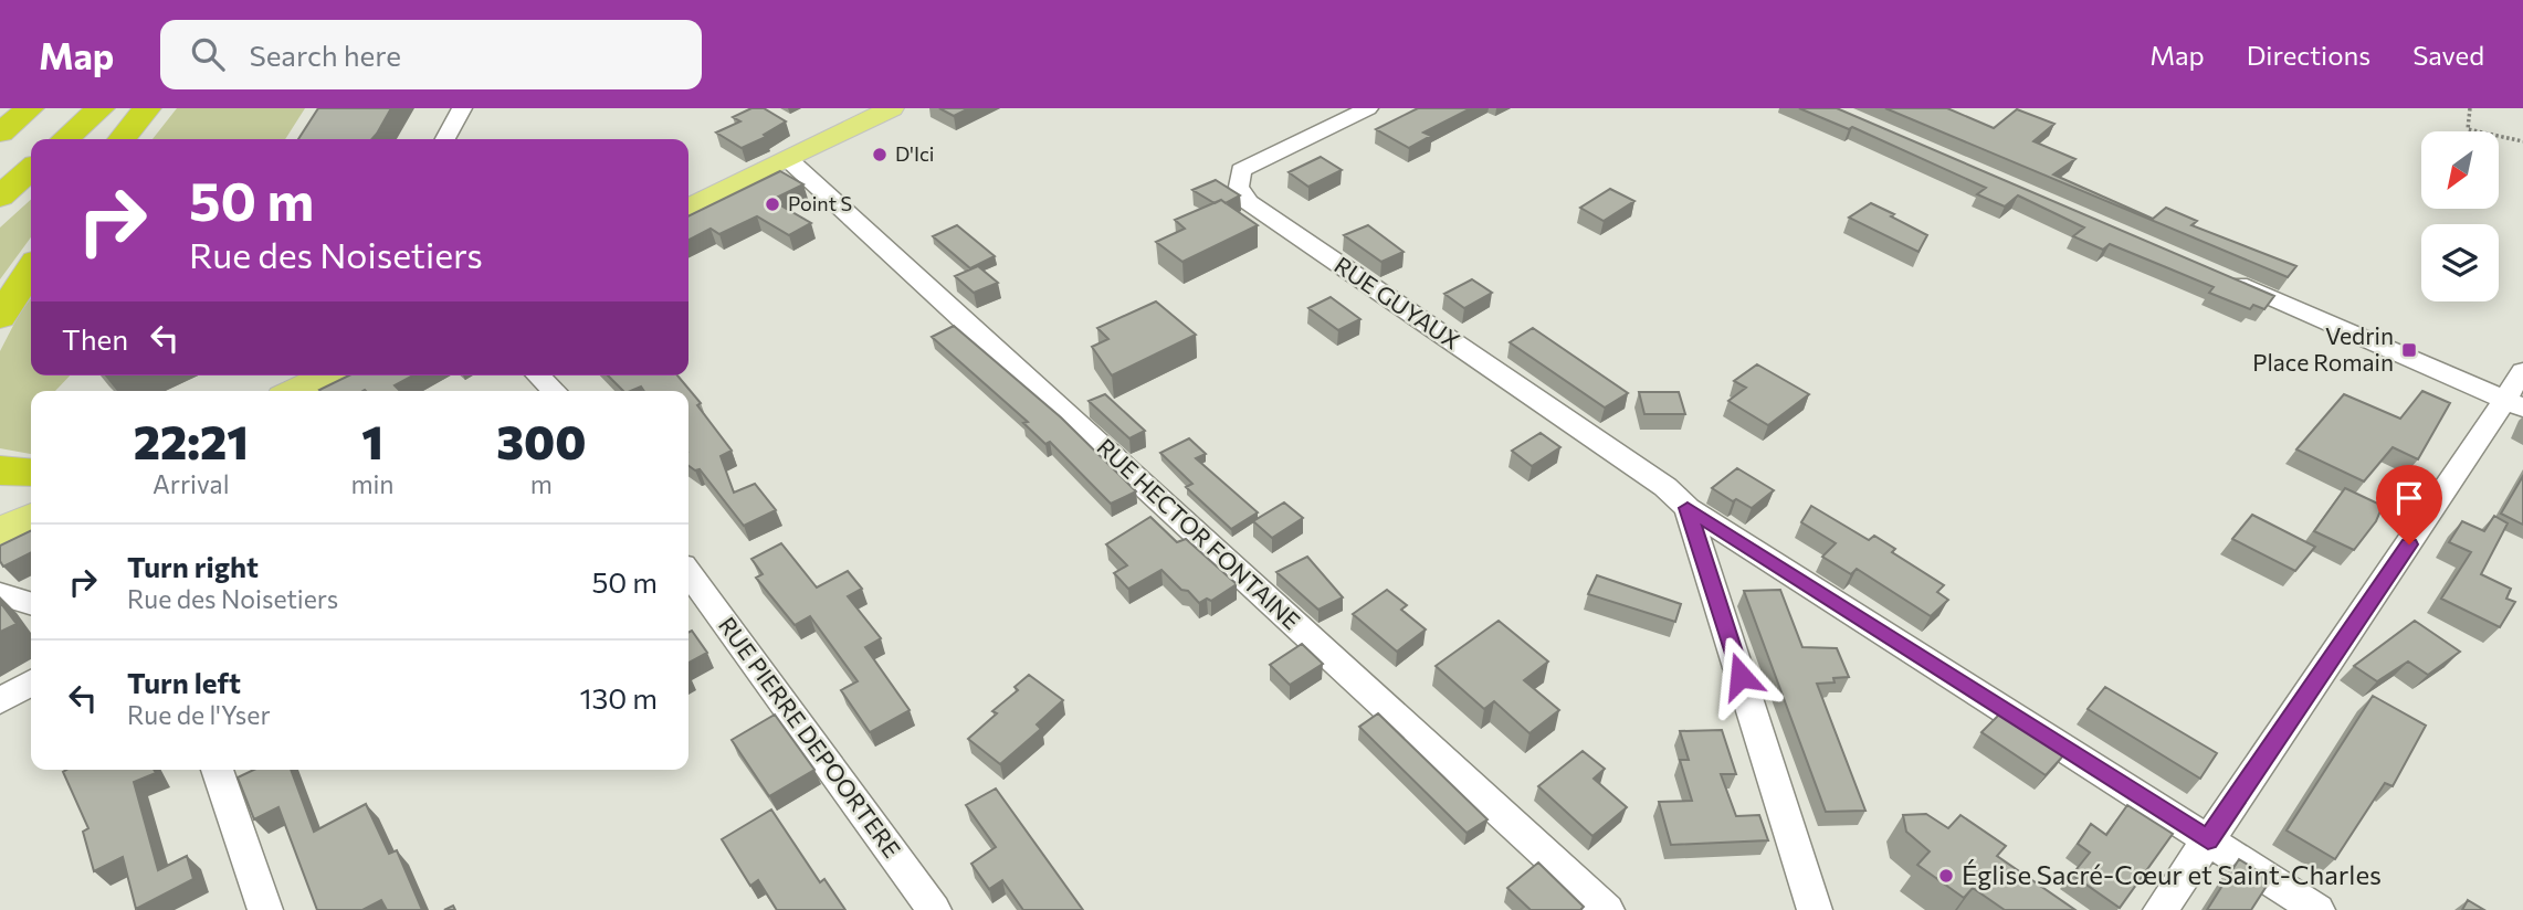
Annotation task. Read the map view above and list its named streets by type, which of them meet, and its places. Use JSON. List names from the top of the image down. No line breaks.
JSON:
{"streets":{"street":["RUE GUYAUX","RUE HECTOR FONTAINE","RUE PIERRE DEPOORTERE"]},"places":{"other":["D'Ici","Point S","Église Sacré-Cœur et Saint-Charles"],"transit":["Vedrin Place Romain"]},"north":"bottom left","page":{"header":"Map","search":"Search here","nav":["Map","Directions","Saved"],"turn":["50 m","Rue des Noisetiers"],"then":"Then","eta":["22:21","Arrival","1","min","300","m"],"list":[{"name":"Turn right","note":"Rue des Noisetiers","value":"50 m"},{"name":"Turn left","note":"Rue de l'Yser","value":"130 m"}]}}
